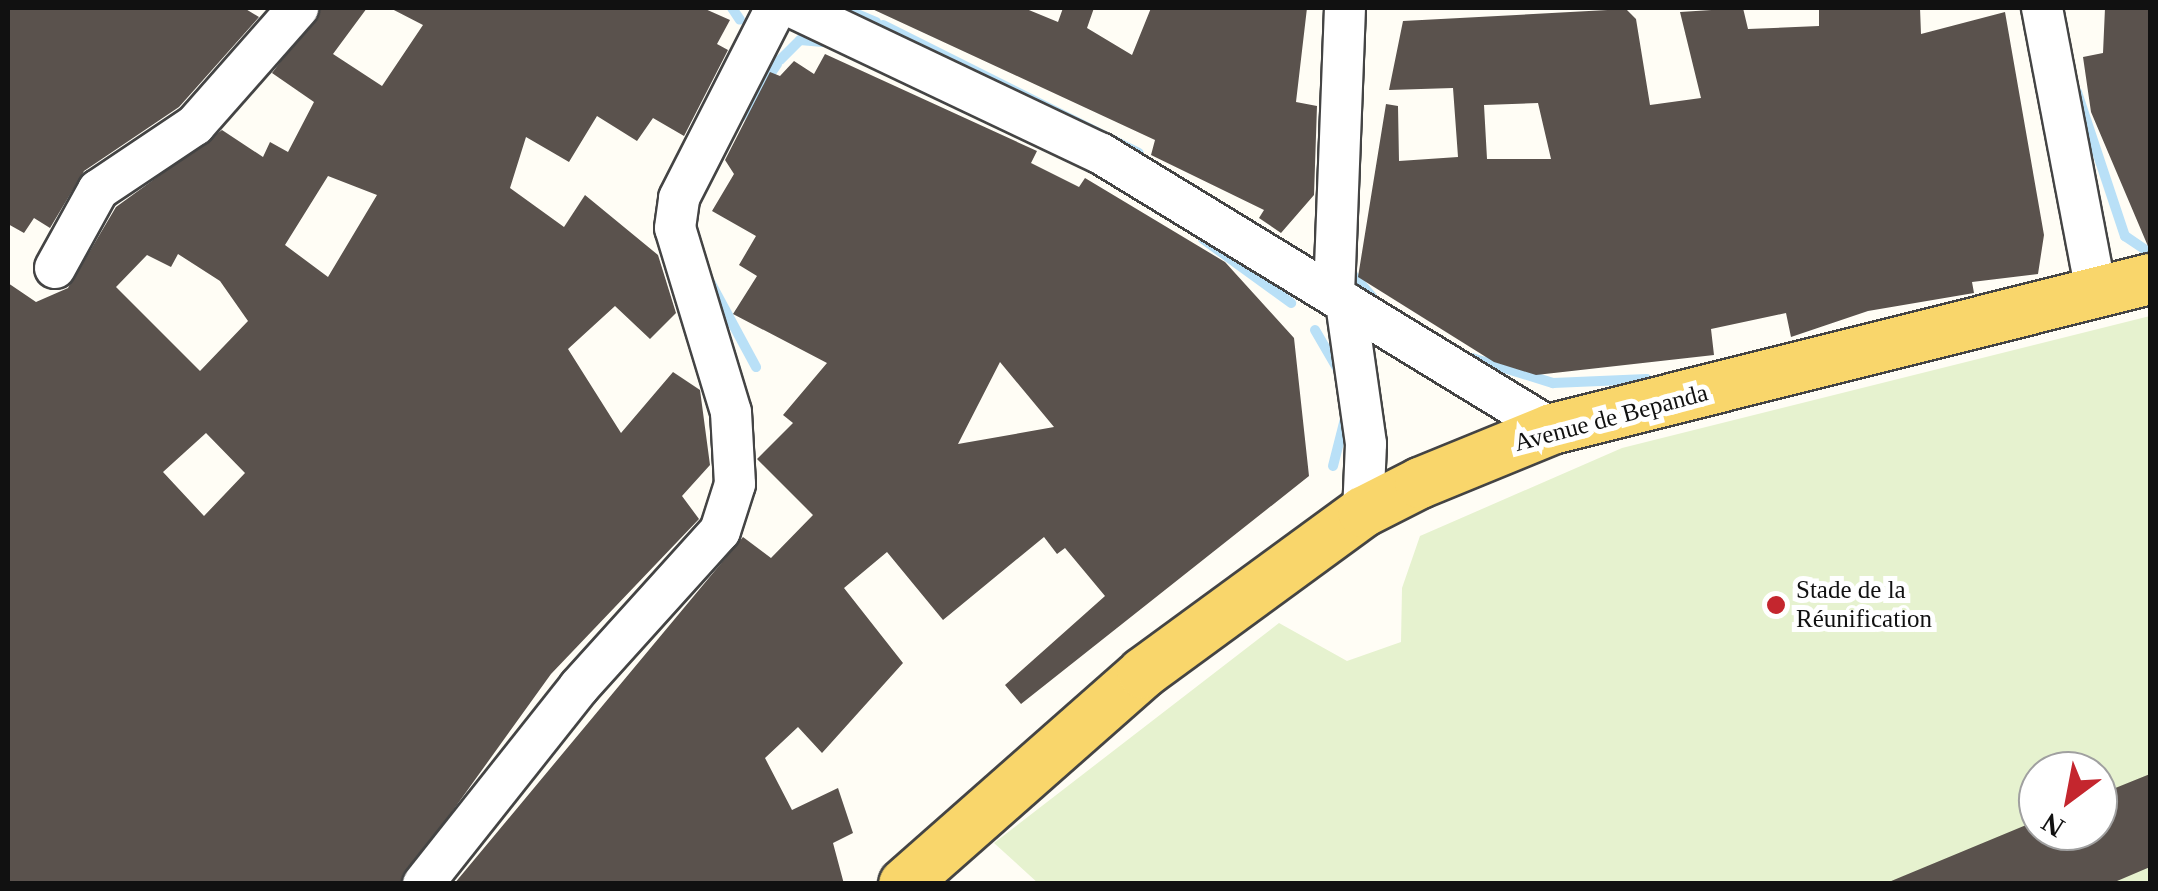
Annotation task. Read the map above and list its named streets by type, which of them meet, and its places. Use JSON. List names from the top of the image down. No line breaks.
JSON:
{"streets":{"main road":["Avenue de Bepanda"]},"places":["Stade de la Réunification"],"north":"bottom left"}
